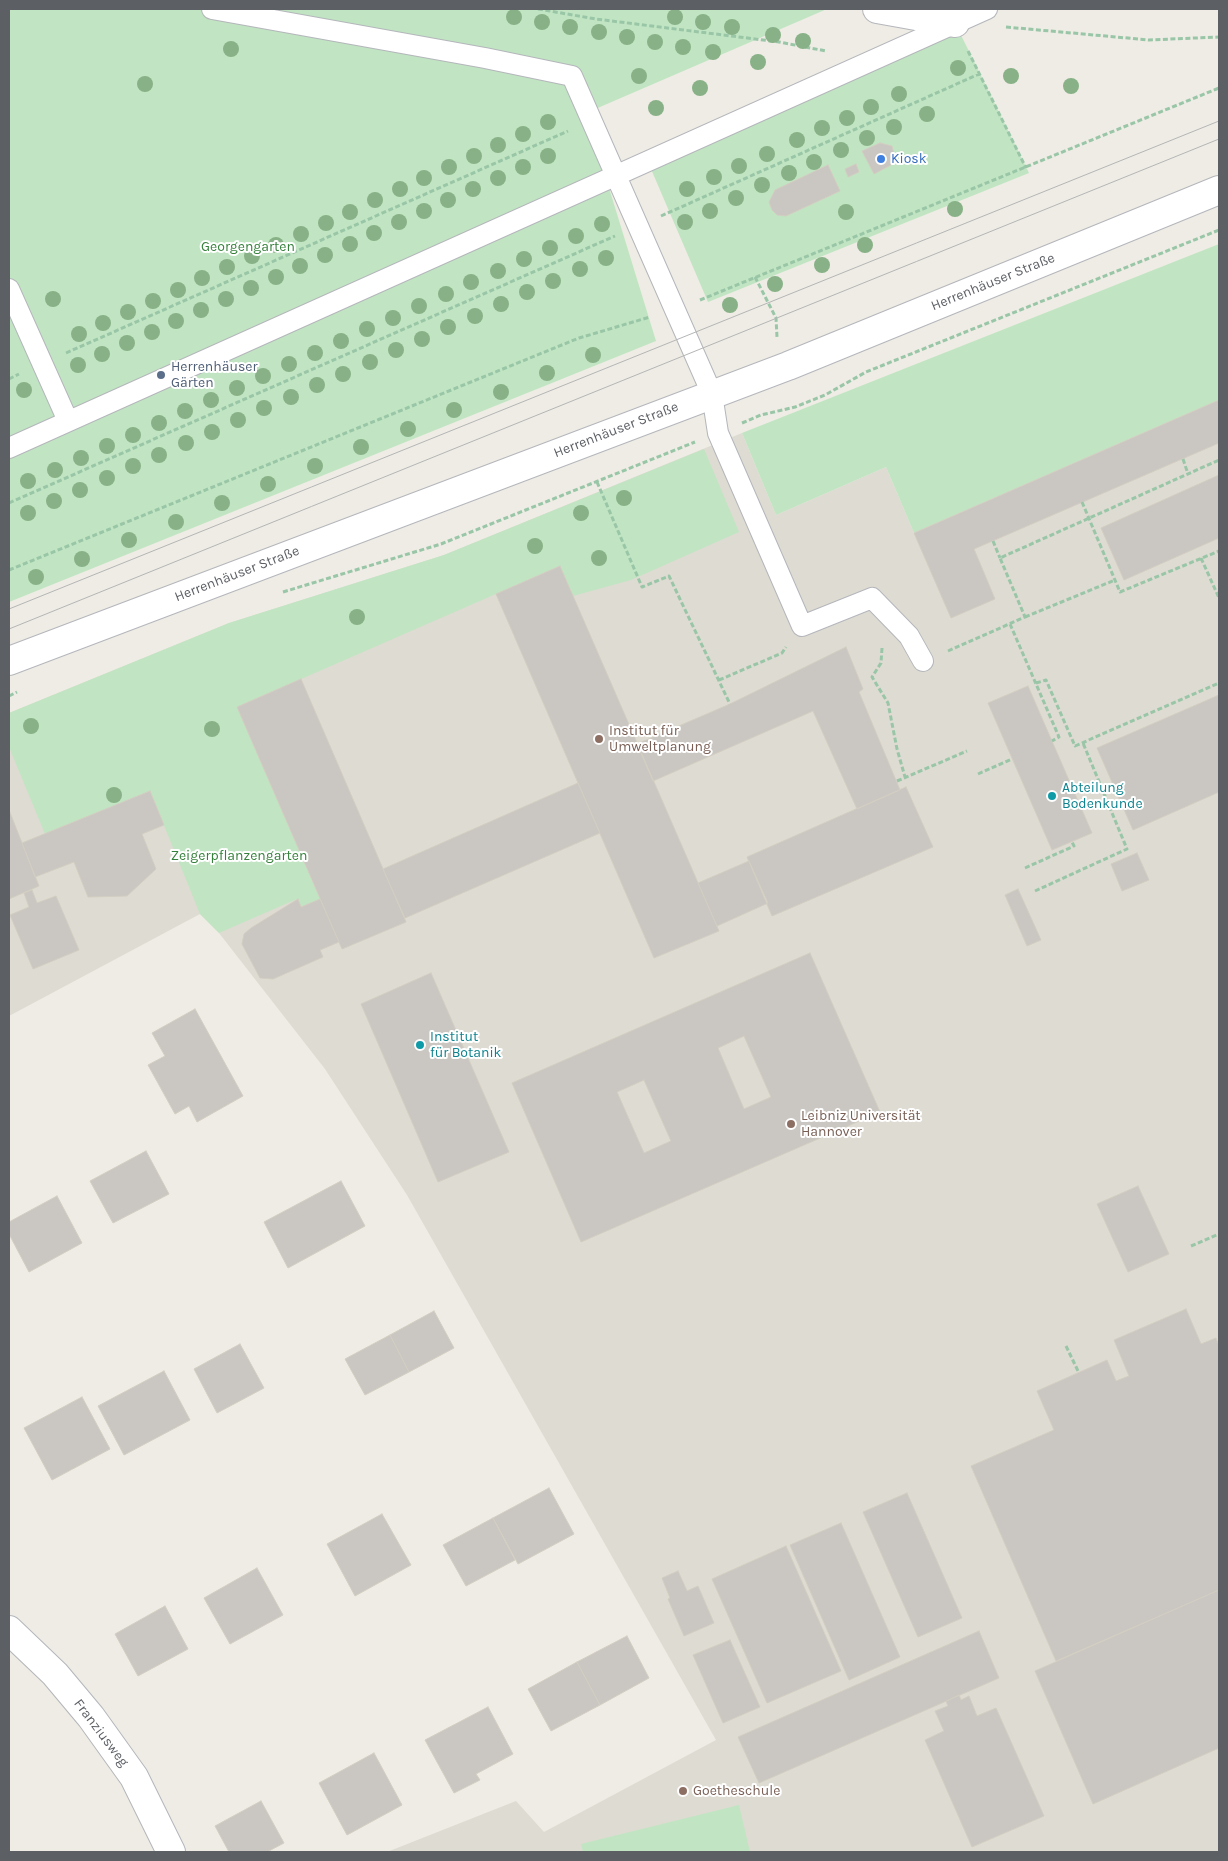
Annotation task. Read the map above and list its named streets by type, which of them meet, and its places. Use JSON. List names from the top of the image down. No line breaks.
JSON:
{"streets":{"street":["Herrenhäuser Straße","Franziusweg"]},"parks":["Georgengarten","Zeigerpflanzengarten"],"places":["Kiosk","Herrenhäuser Gärten","Institut für Umweltplanung","Abteilung Bodenkunde","Institut für Botanik","Leibniz Universität Hannover","Goetheschule"]}
